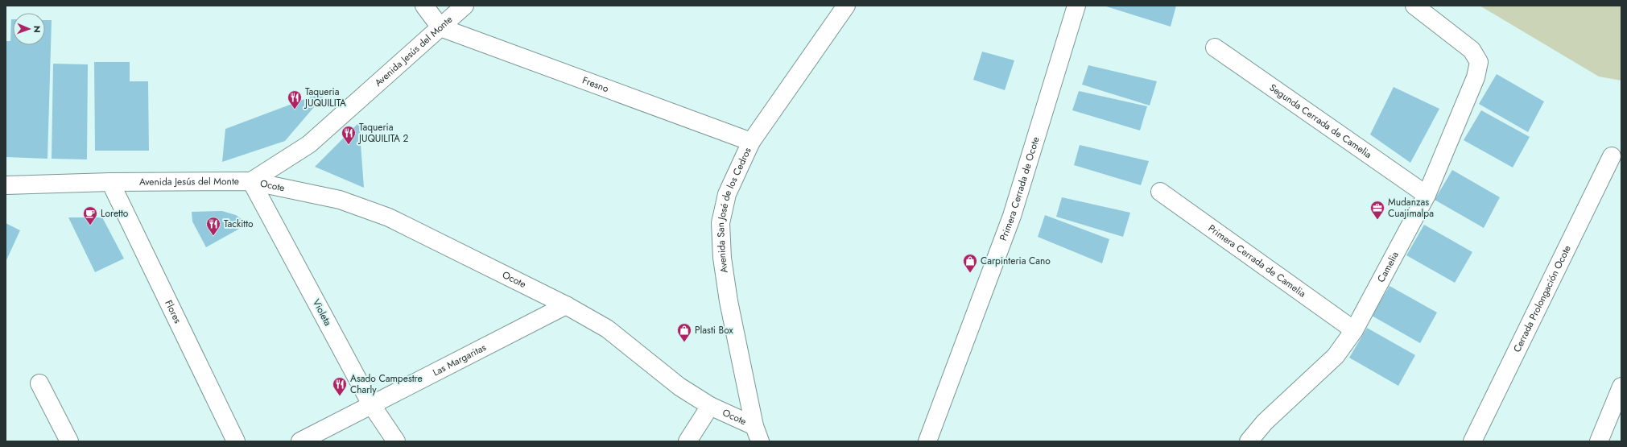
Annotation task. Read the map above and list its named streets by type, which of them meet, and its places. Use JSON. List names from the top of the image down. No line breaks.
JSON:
{"streets":{"street":["Avenida Jesús del Monte","Fresno","Segunda Cerrada de Camelia","Ocote","Primera Cerrada de Ocote","Avenida San José de los Cedros","Primera Cerrada de Camelia","Camelia","Cerrada Prolongación Ocote","Flores","Violeta","Las Margaritas"]},"crossings":[["Avenida Jesús del Monte","Fresno"],["Avenida Jesús del Monte","Ocote"],["Avenida Jesús del Monte","Flores"],["Avenida Jesús del Monte","Violeta"],["Fresno","Avenida San José de los Cedros"],["Segunda Cerrada de Camelia","Camelia"],["Ocote","Avenida San José de los Cedros"],["Ocote","Violeta"],["Ocote","Las Margaritas"],["Primera Cerrada de Camelia","Camelia"],["Violeta","Las Margaritas"]],"places":{"restaurant":["Taqueria JUQUILITA","Taqueria JUQUILITA 2","Tackitto","Asado Campestre Charly"],"office":["Mudanzas Cuajimalpa"],"cafe":["Loretto"],"shop":["Carpinteria Cano","Plasti Box"]},"north":"right"}
